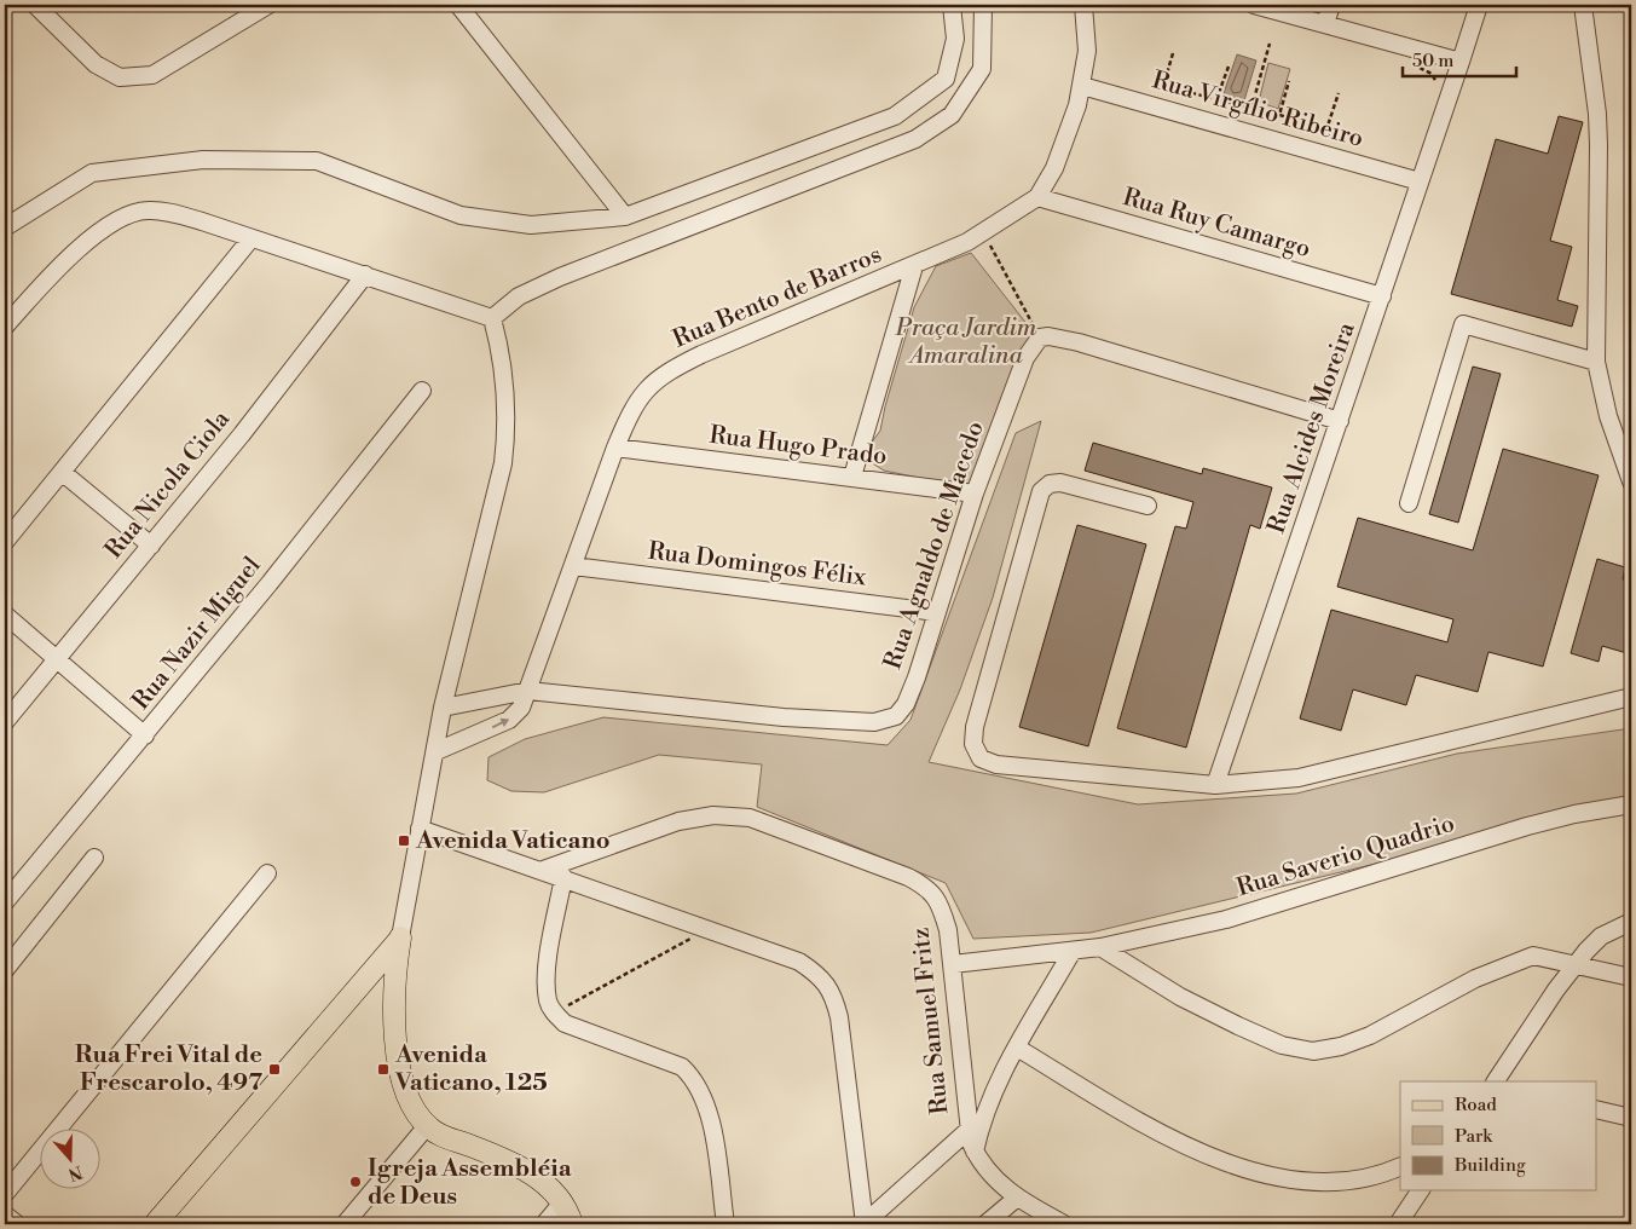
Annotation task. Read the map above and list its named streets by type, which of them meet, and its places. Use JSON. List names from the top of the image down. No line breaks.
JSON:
{"streets":{"street":["Rua Virgílio Ribeiro","Rua Ruy Camargo","Rua Bento de Barros","Rua Alcides Moreira","Rua Hugo Prado","Rua Nicola Ciola","Rua Agnaldo de Macedo","Rua Domingos Félix","Rua Nazir Miguel","Rua Saverio Quadrio","Rua Samuel Fritz"]},"crossings":[["Rua Virgílio Ribeiro","Rua Bento de Barros"],["Rua Virgílio Ribeiro","Rua Alcides Moreira"],["Rua Ruy Camargo","Rua Bento de Barros"],["Rua Ruy Camargo","Rua Alcides Moreira"],["Rua Bento de Barros","Rua Hugo Prado"],["Rua Bento de Barros","Rua Agnaldo de Macedo"],["Rua Bento de Barros","Rua Domingos Félix"],["Rua Hugo Prado","Rua Agnaldo de Macedo"],["Rua Agnaldo de Macedo","Rua Domingos Félix"],["Rua Saverio Quadrio","Rua Samuel Fritz"]],"parks":["Praça Jardim Amaralina"],"places":{"transit":["Avenida Vaticano","Rua Frei Vital de Frescarolo, 497","Avenida Vaticano, 125"],"other":["Igreja Assembléia de Deus"]},"legend":["Road","Park","Building"],"scale_bar":"50 m","north":"bottom"}
